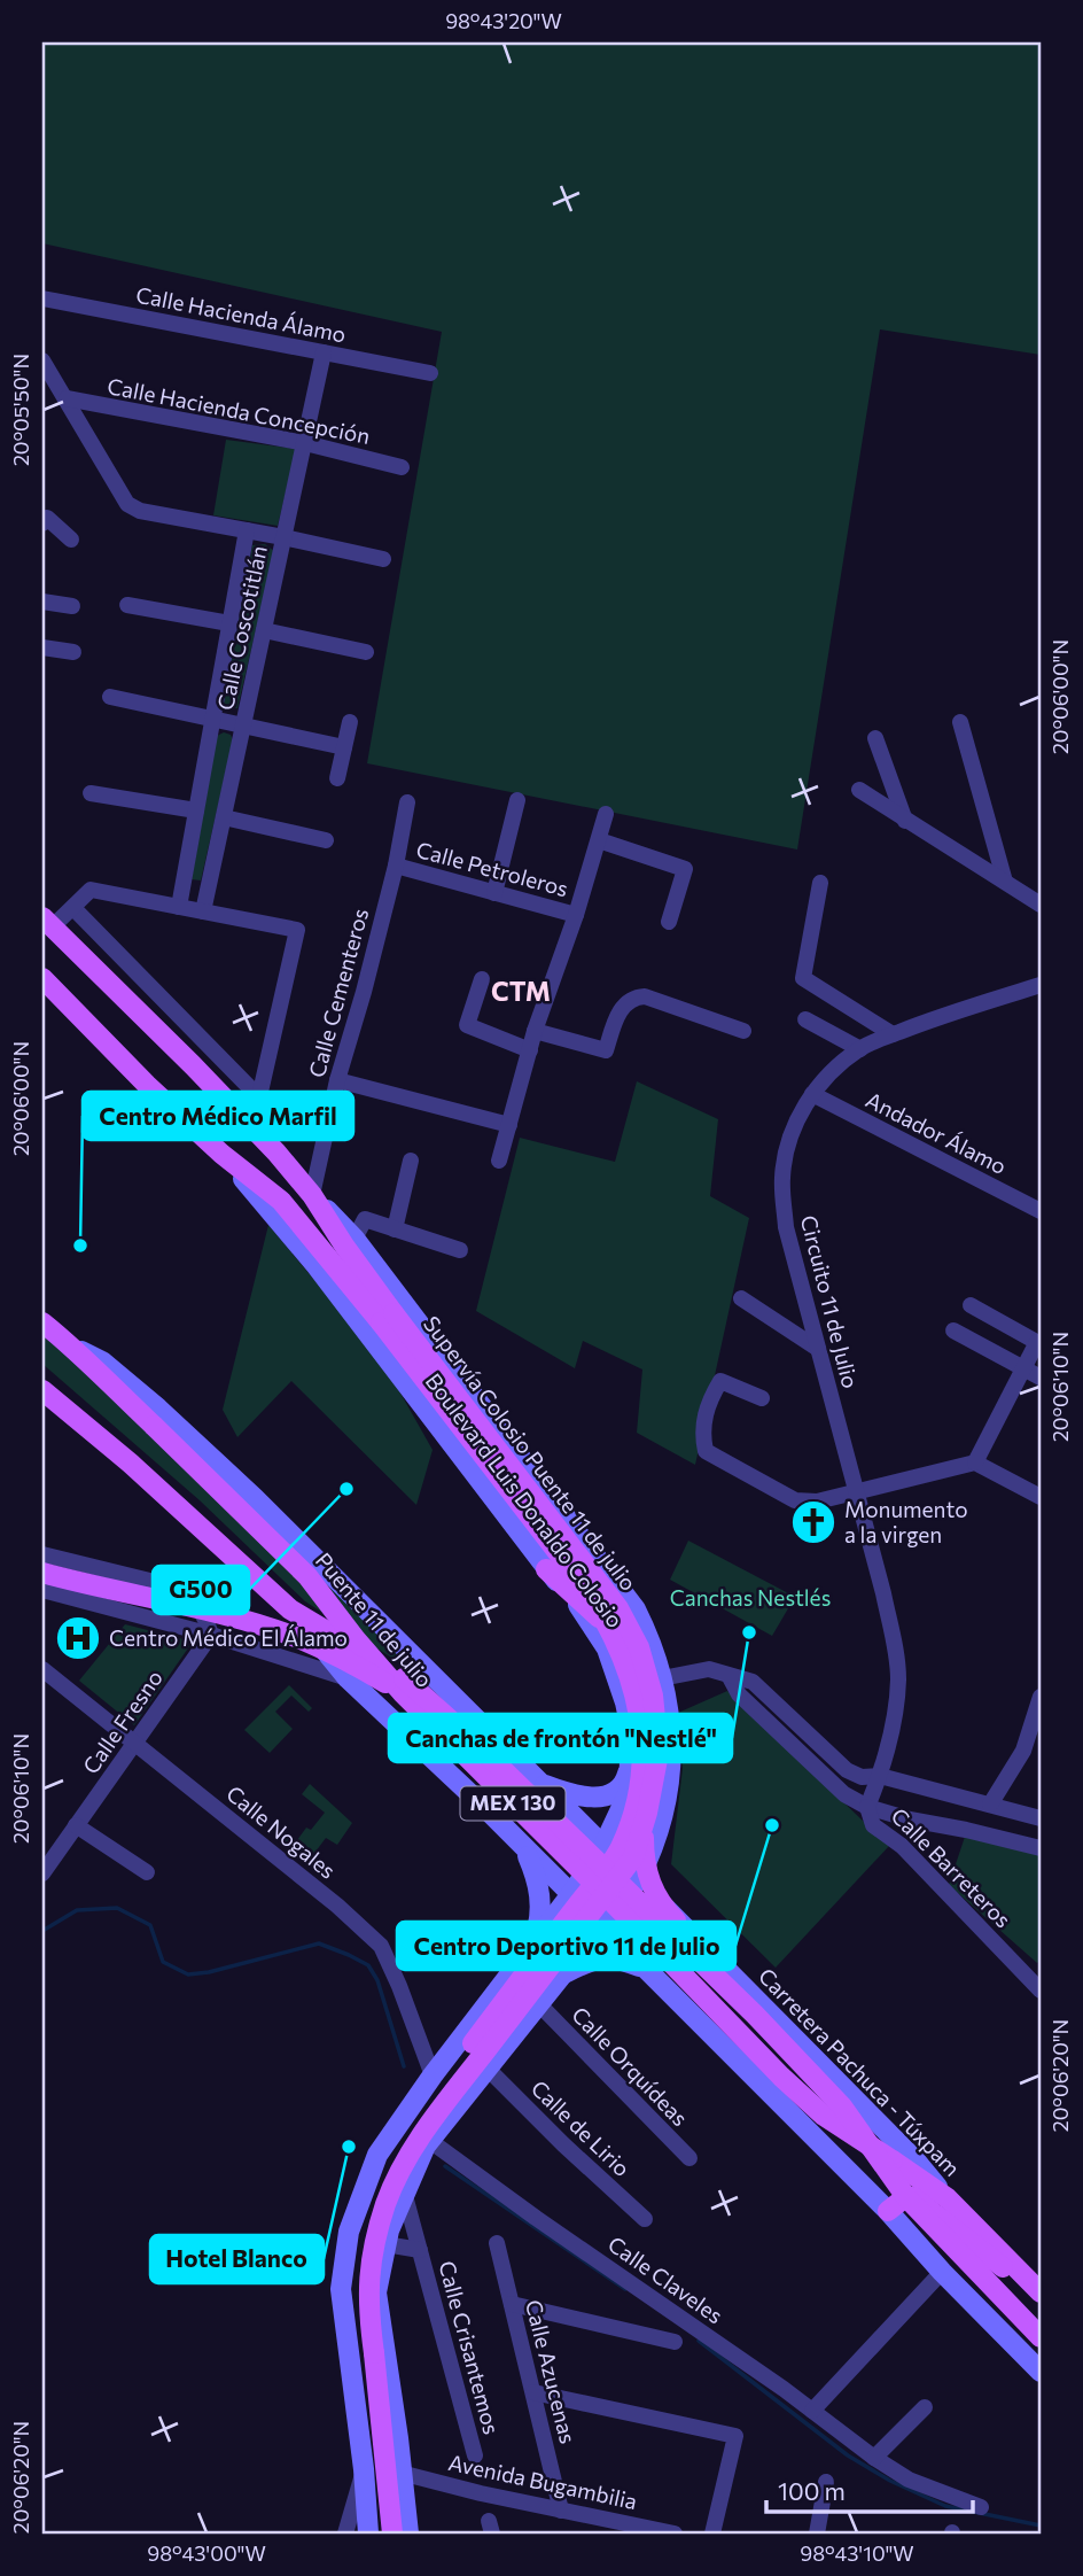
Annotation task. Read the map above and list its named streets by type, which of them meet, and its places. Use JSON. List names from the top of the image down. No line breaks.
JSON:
{"streets":{"main road":["Supervía Colosio Puente 11 de julio","Boulevard Luis Donaldo Colosio","Puente 11 de julio","MEX 130","Carretera Pachuca - Túxpam"],"street":["Calle Hacienda Álamo","Calle Hacienda Concepción","Calle Coscotitlán","Calle Petroleros","Calle Cementeros","Andador Álamo","Circuito 11 de Julio","Calle Fresno","Calle Nogales","Calle Barreteros","Calle Orquídeas","Calle de Lirio","Calle Claveles","Calle Crisantemos","Calle Azucenas","Avenida Bugambilia"]},"crossings":[["Calle Hacienda Álamo","Calle Coscotitlán"],["Calle Hacienda Concepción","Calle Coscotitlán"],["Calle Petroleros","Calle Cementeros"],["Calle Cementeros","Boulevard Luis Donaldo Colosio"],["Andador Álamo","Circuito 11 de Julio"],["Circuito 11 de Julio","Calle Barreteros"],["Boulevard Luis Donaldo Colosio","MEX 130"],["Boulevard Luis Donaldo Colosio","Calle Nogales"],["Boulevard Luis Donaldo Colosio","Carretera Pachuca - Túxpam"],["Puente 11 de julio","MEX 130"],["Puente 11 de julio","Carretera Pachuca - Túxpam"],["Calle Fresno","Calle Nogales"],["Calle Azucenas","Avenida Bugambilia"]],"districts":["CTM"],"parks":["Canchas Nestlés"],"places":{"other":["Centro Médico Marfil","G500","Canchas de frontón \"Nestlé\"","Centro Deportivo 11 de Julio","Hotel Blanco"],"church":["Monumento a la virgen"],"hospital":["Centro Médico El Álamo"]},"scale_bar":"100 m","coordinates":["98°43'20\"W","20°05'50\"N","20°06'00\"N","20°06'10\"N","20°06'20\"N","98°43'00\"W","98°43'10\"W"]}
